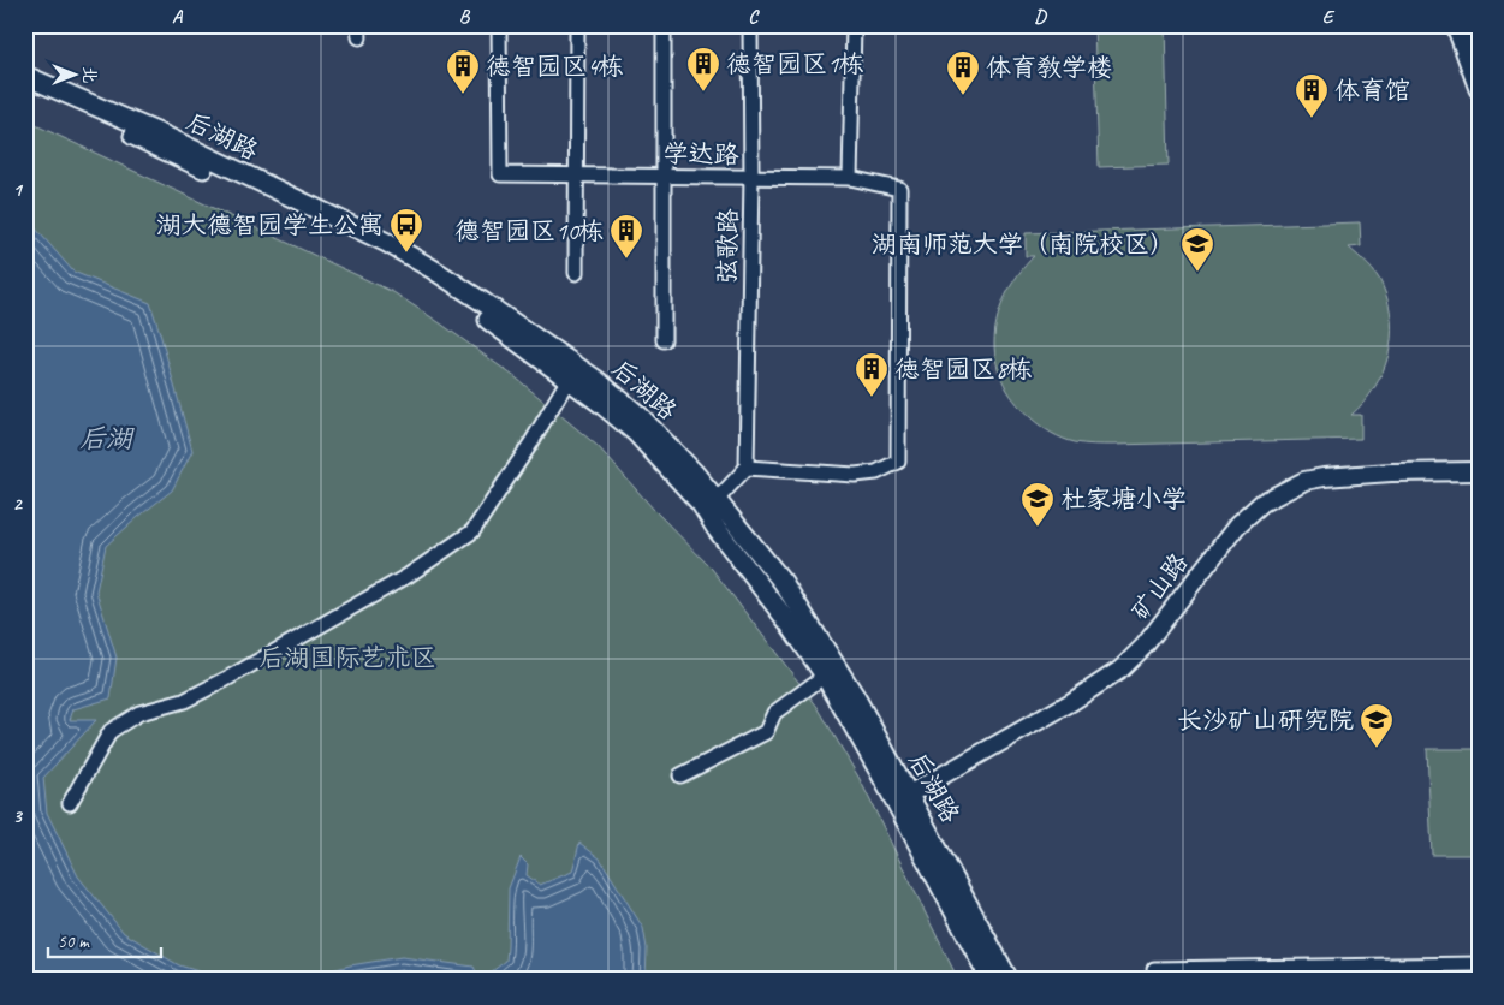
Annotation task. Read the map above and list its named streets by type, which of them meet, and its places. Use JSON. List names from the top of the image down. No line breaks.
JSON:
{"streets":{"main road":["后湖路"],"street":["学达路","弦歌路","矿山路"]},"crossings":[["后湖路","矿山路"],["学达路","弦歌路"]],"water":["后湖"],"parks":["后湖国际艺术区"],"places":{"building":["徳智园区1栋","徳智园区4栋","体育教学楼","体育馆","德智园区10栋","徳智园区8栋"],"bus stop":["湖大德智园学生公寓"],"school or university":["湖南师范大学（南院校区）","杜家塘小学","长沙矿山研究院"]},"scale_bar":"50 m","north":"right","grid":{"columns":["A","B","C","D","E"],"rows":["1","2","3"]}}
